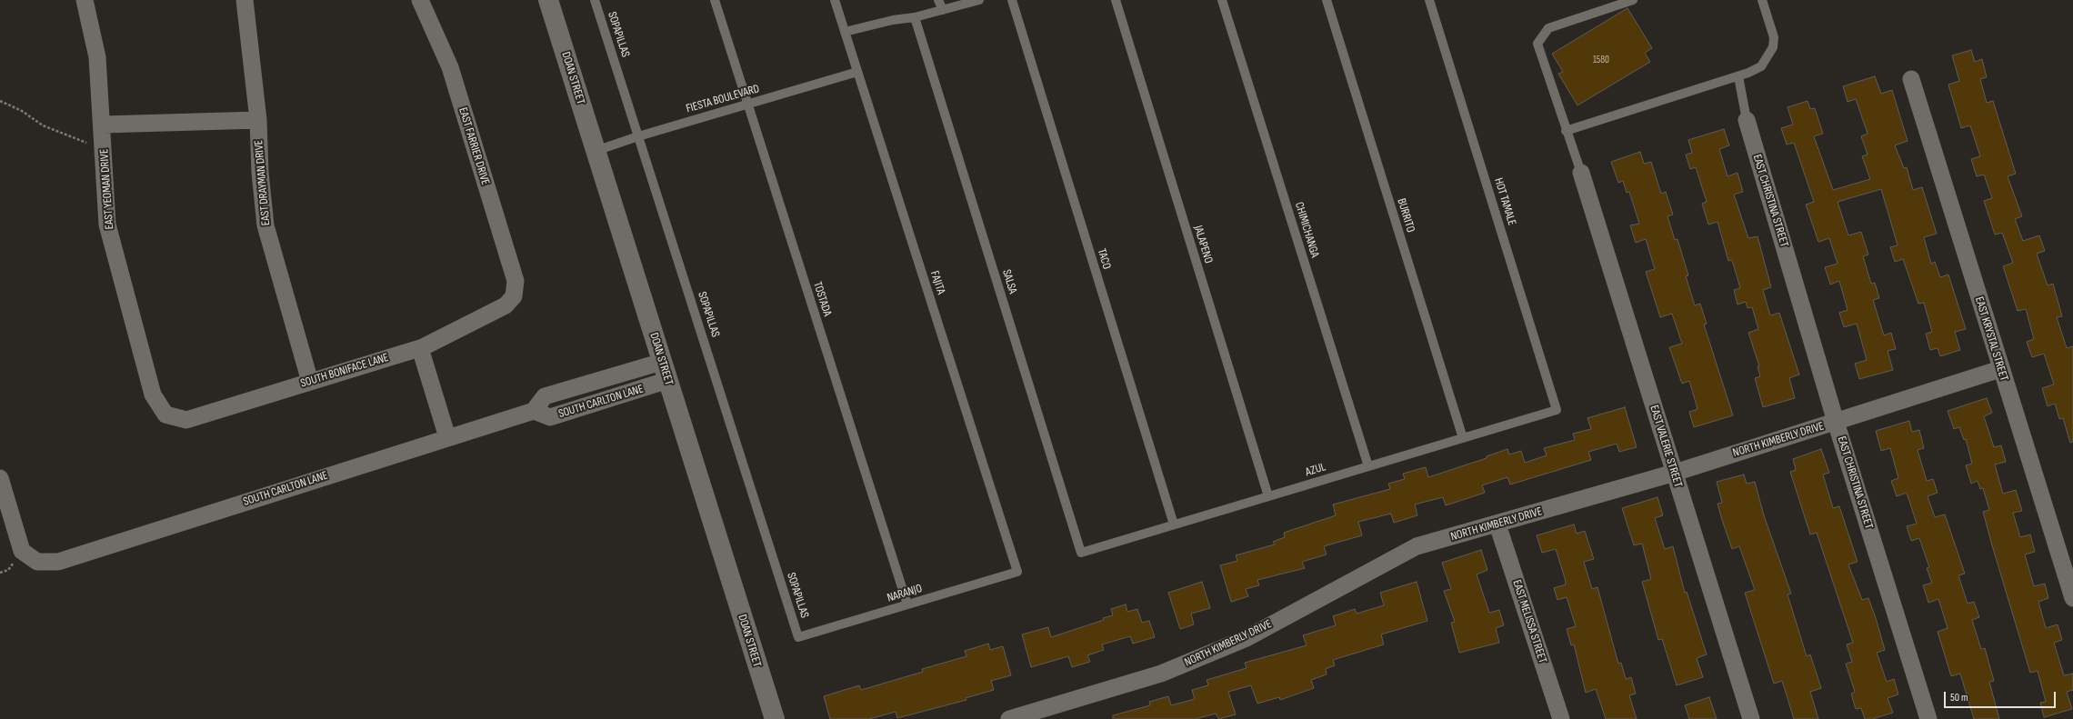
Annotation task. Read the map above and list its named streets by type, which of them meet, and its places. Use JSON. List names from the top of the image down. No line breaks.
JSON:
{"streets":{"street":["DOAN STREET","EAST FARRIER DRIVE","EAST DRAYMAN DRIVE","EAST YEOMAN DRIVE","EAST CHRISTINA STREET","EAST KRYSTAL STREET","SOUTH BONIFACE LANE","SOUTH CARLTON LANE","NORTH KIMBERLY DRIVE","EAST VALERIE STREET","EAST MELISSA STREET"],"lane":["SOPAPILLAS","FIESTA BOULEVARD","HOT TAMALE","BURRITO","CHIMICHANGA","JALAPENO","TACO","SALSA","FAJITA","TOSTADA","AZUL","NARANJO"]},"crossings":[["SOPAPILLAS","FIESTA BOULEVARD"],["SOPAPILLAS","NARANJO"],["DOAN STREET","FIESTA BOULEVARD"],["DOAN STREET","SOUTH CARLTON LANE"],["FIESTA BOULEVARD","FAJITA"],["FIESTA BOULEVARD","TOSTADA"],["EAST FARRIER DRIVE","SOUTH BONIFACE LANE"],["EAST DRAYMAN DRIVE","SOUTH BONIFACE LANE"],["EAST YEOMAN DRIVE","SOUTH BONIFACE LANE"],["EAST CHRISTINA STREET","NORTH KIMBERLY DRIVE"],["HOT TAMALE","AZUL"],["BURRITO","AZUL"],["CHIMICHANGA","AZUL"],["JALAPENO","AZUL"],["TACO","AZUL"],["SALSA","AZUL"],["FAJITA","NARANJO"],["TOSTADA","NARANJO"],["EAST KRYSTAL STREET","NORTH KIMBERLY DRIVE"],["NORTH KIMBERLY DRIVE","EAST VALERIE STREET"],["NORTH KIMBERLY DRIVE","EAST MELISSA STREET"]],"house_numbers":["1580"],"scale_bar":"50 m"}
